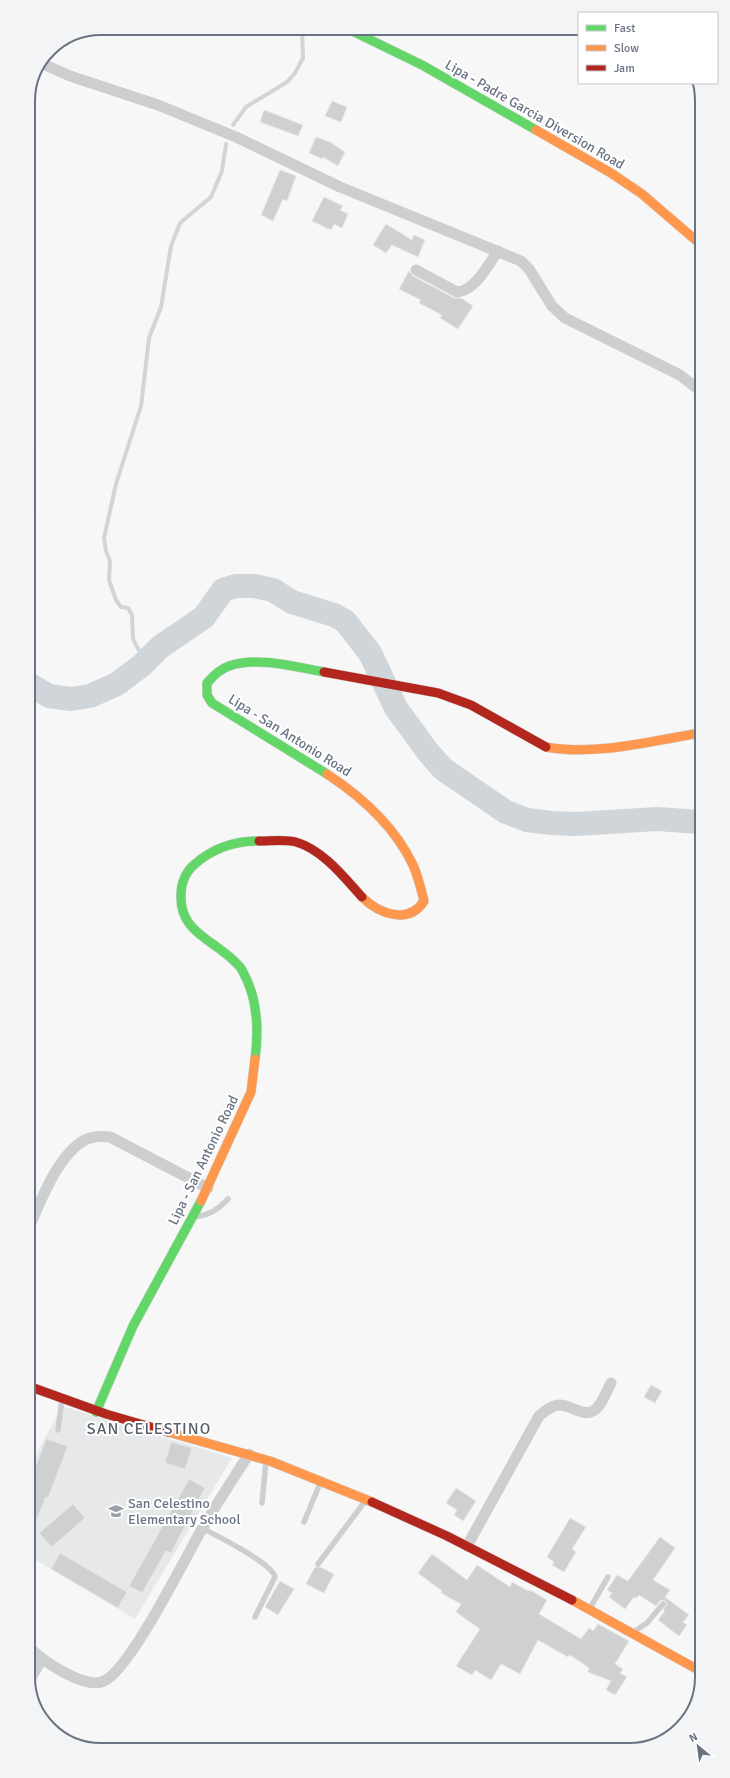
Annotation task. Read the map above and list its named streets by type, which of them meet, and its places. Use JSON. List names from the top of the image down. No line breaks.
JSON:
{"streets":{"street":["Lipa - Padre Garcia Diversion Road","Lipa - San Antonio Road"]},"districts":["SAN CELESTINO"],"places":{"school or university":["San Celestino Elementary School"]},"legend":["Fast","Slow","Jam"],"north":"top left"}
